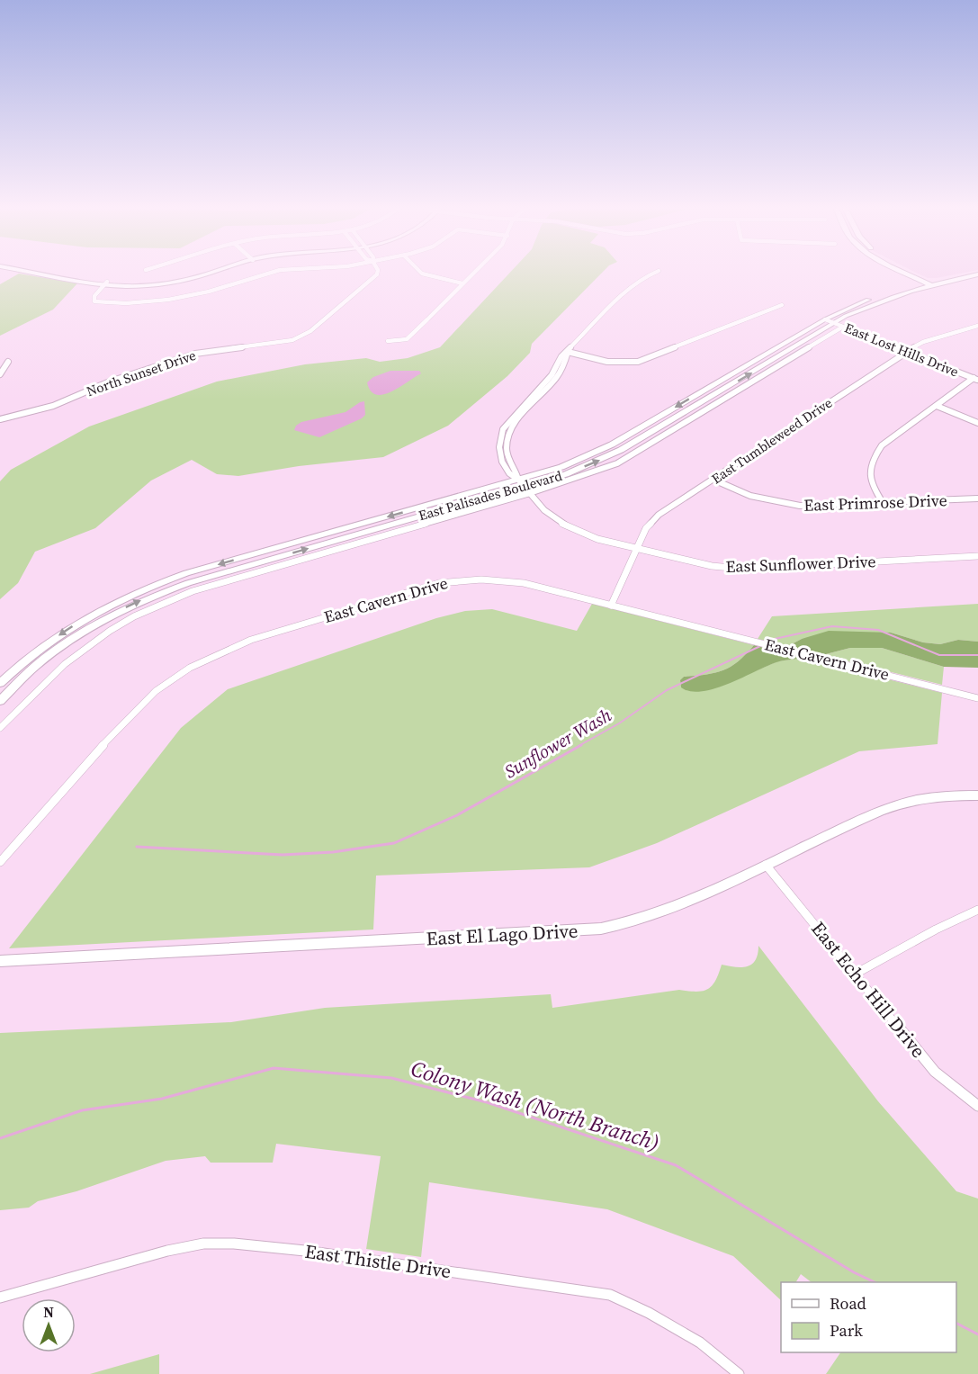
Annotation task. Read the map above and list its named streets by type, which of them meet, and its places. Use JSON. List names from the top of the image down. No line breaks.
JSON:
{"streets":{"street":["East Lost Hills Drive","North Sunset Drive","East Tumbleweed Drive","East Palisades Boulevard","East Primrose Drive","East Sunflower Drive","East Cavern Drive","East El Lago Drive","East Echo Hill Drive","East Thistle Drive"]},"crossings":[["East Lost Hills Drive","East Tumbleweed Drive"],["East Lost Hills Drive","East Palisades Boulevard"],["East Tumbleweed Drive","East Primrose Drive"],["East Tumbleweed Drive","East Sunflower Drive"],["East Tumbleweed Drive","East Cavern Drive"],["East Palisades Boulevard","East Sunflower Drive"],["East El Lago Drive","East Echo Hill Drive"]],"water":["Sunflower Wash","Colony Wash (North Branch)"],"legend":["Road","Park"],"north":"top"}
